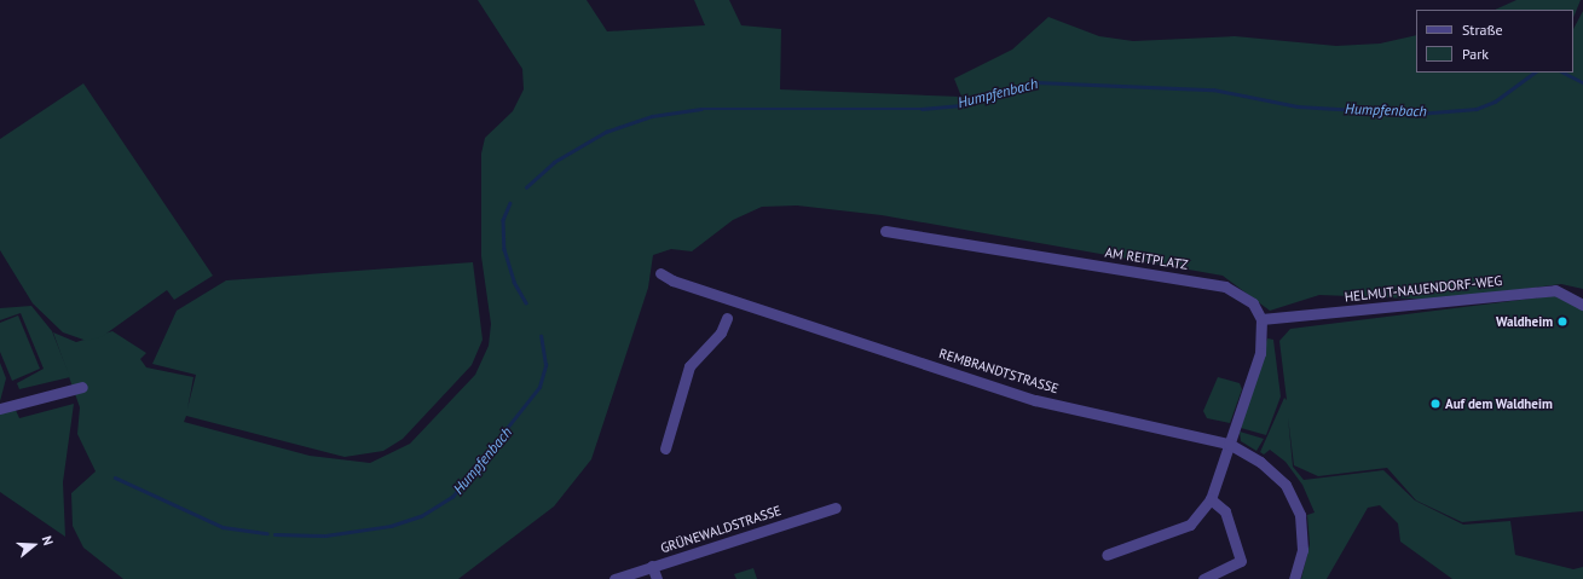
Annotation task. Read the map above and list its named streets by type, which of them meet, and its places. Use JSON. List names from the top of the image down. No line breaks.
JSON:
{"streets":{"street":["AM REITPLATZ","HELMUT-NAUENDORF-WEG","REMBRANDTSTRASSE","GRÜNEWALDSTRASSE"]},"crossings":[["AM REITPLATZ","HELMUT-NAUENDORF-WEG"]],"water":["Humpfenbach"],"places":["Waldheim","Auf dem Waldheim"],"legend":["Straße","Park"],"north":"right"}
